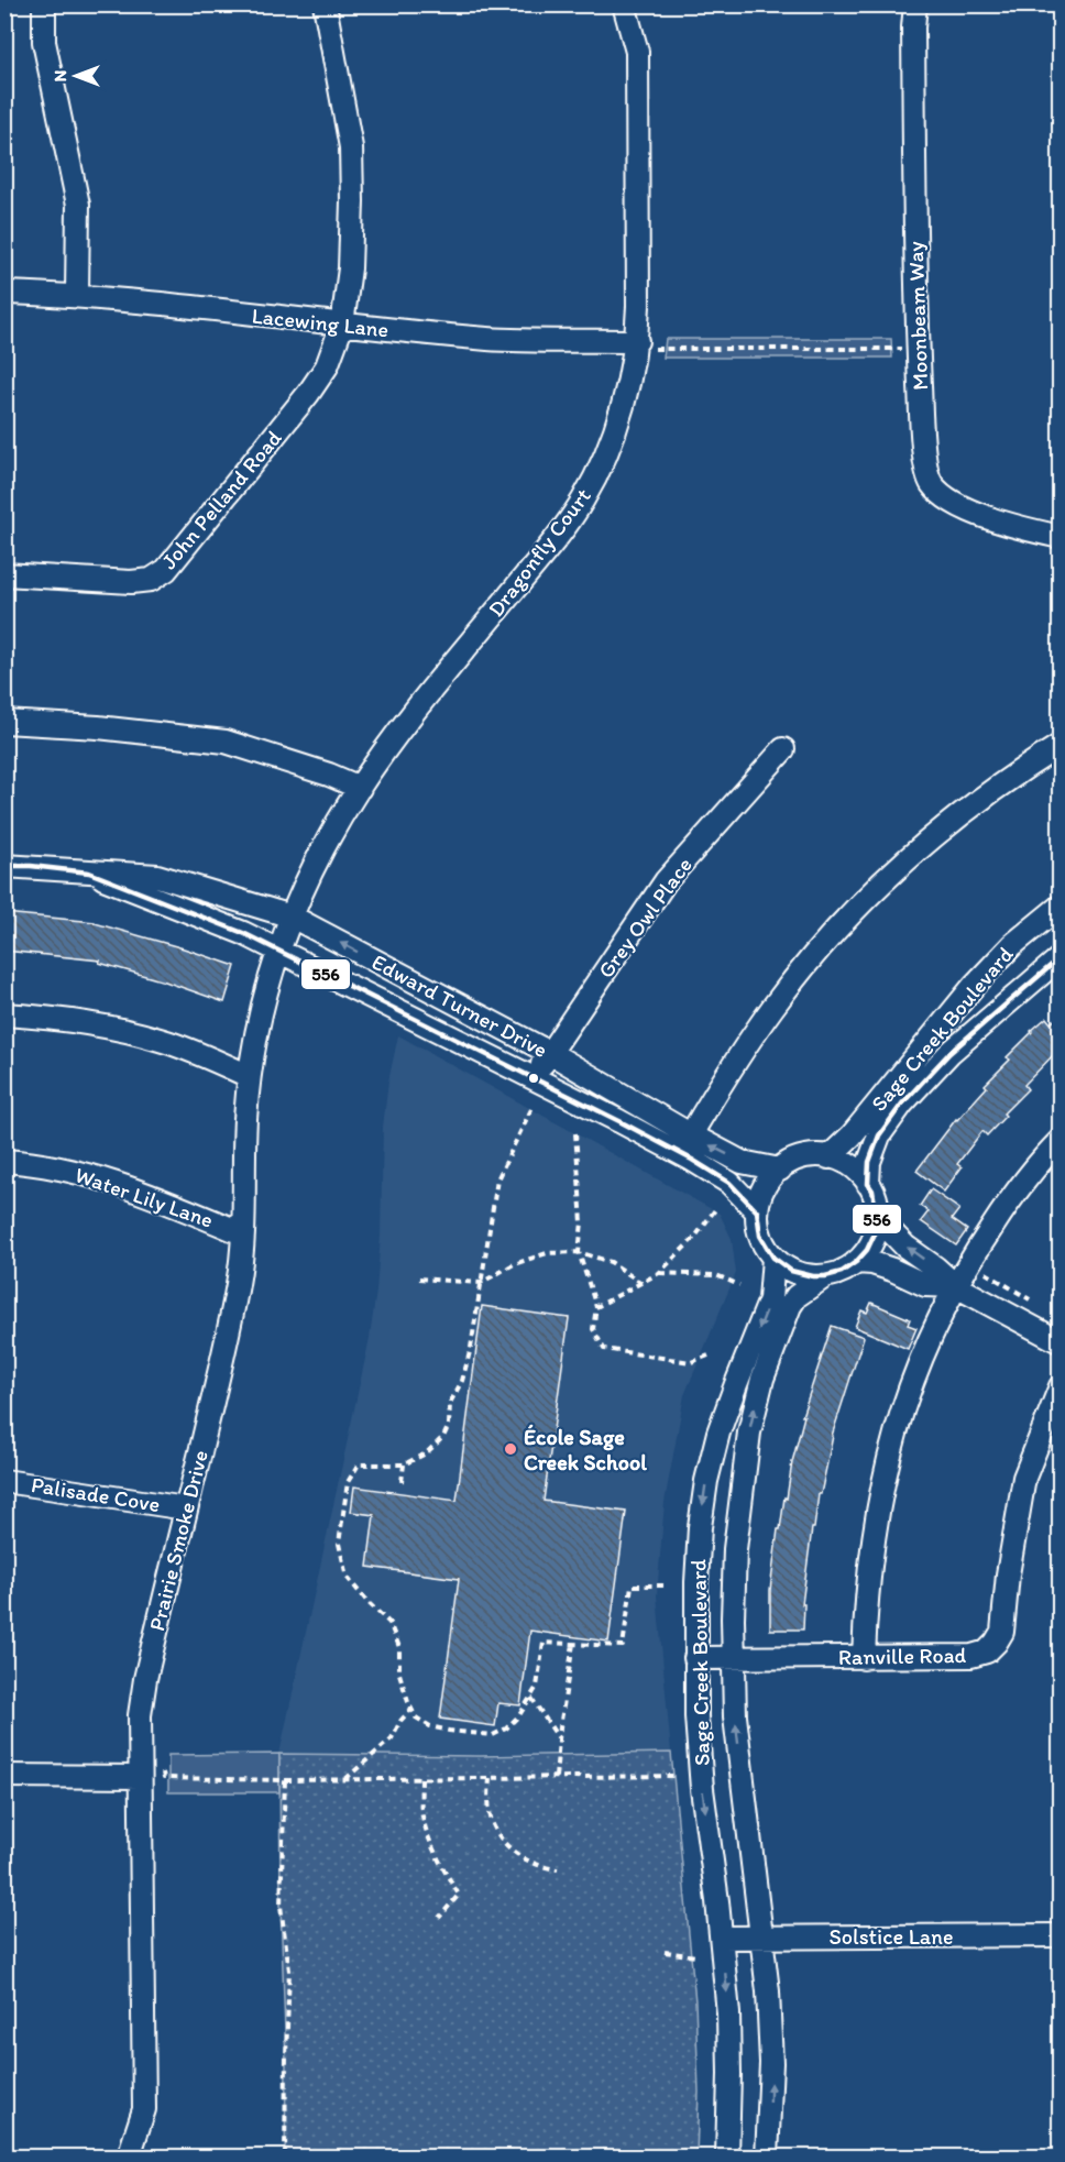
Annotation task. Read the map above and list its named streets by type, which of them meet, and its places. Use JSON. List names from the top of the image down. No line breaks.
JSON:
{"streets":{"street":["Moonbeam Way","Lacewing Lane","John Pelland Road","Dragonfly Court","Grey Owl Place","Edward Turner Drive","Sage Creek Boulevard","Water Lily Lane","Palisade Cove","Prairie Smoke Drive","Ranville Road","Solstice Lane"]},"crossings":[["Lacewing Lane","John Pelland Road"],["Lacewing Lane","Dragonfly Court"],["Dragonfly Court","Edward Turner Drive"],["Dragonfly Court","Prairie Smoke Drive"],["Grey Owl Place","Edward Turner Drive"],["Edward Turner Drive","Sage Creek Boulevard"],["Edward Turner Drive","Prairie Smoke Drive"],["Sage Creek Boulevard","Ranville Road"],["Sage Creek Boulevard","Solstice Lane"],["Water Lily Lane","Prairie Smoke Drive"],["Palisade Cove","Prairie Smoke Drive"]],"places":["École Sage Creek School"],"lines":["transit line 556"],"north":"left"}
